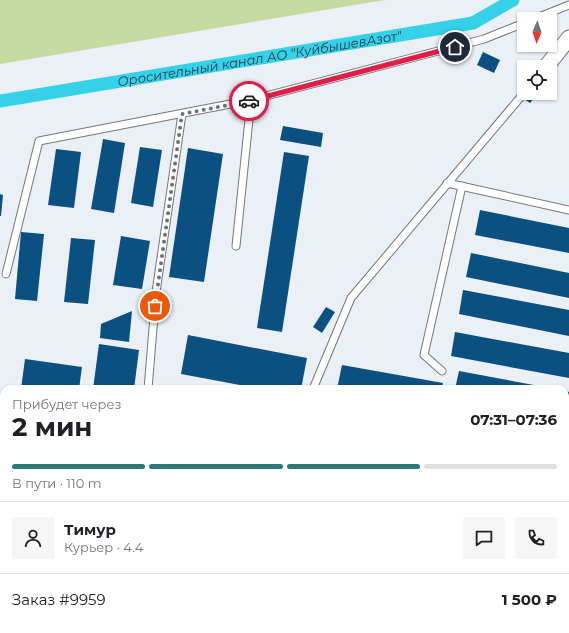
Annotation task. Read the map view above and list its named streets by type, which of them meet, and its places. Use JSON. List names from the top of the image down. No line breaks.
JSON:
{"water":["Оросительный канал АО \"КуйбышевАзот\""],"north":"bottom","page":{"heading":["2 мин","Прибудет через","07:31–07:36"],"panel":["Тимур","Курьер · 4.4","Заказ #9959","1 500 ₽"],"bar":"В пути · 110 m"}}
